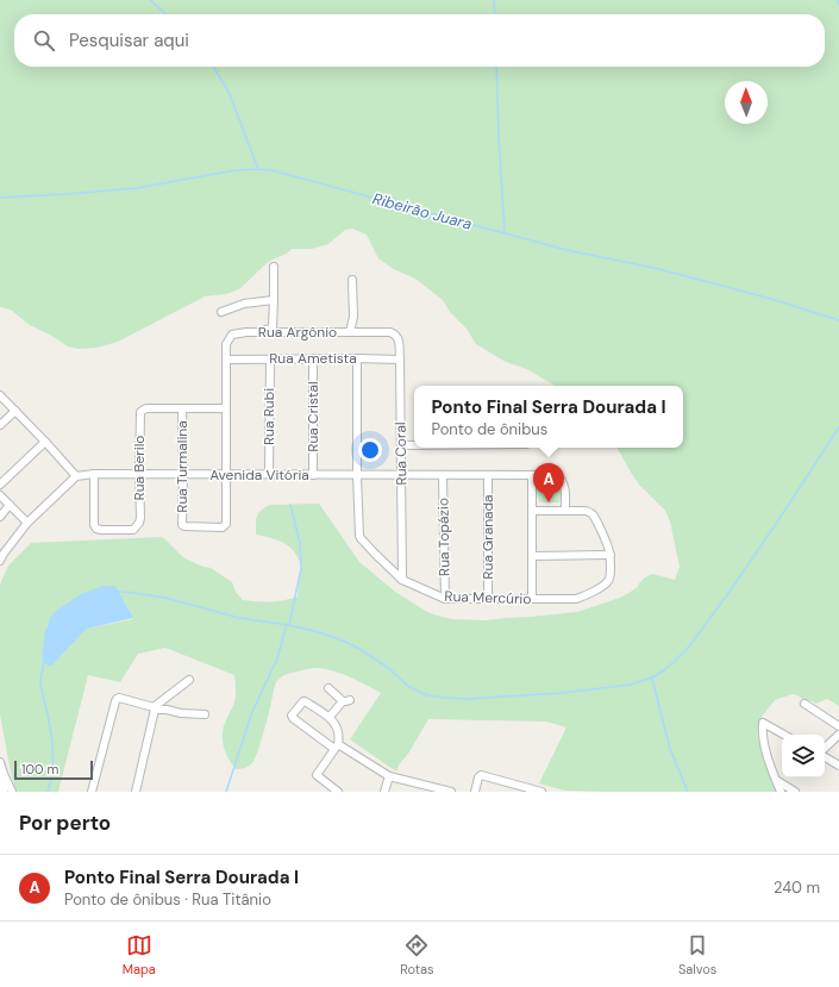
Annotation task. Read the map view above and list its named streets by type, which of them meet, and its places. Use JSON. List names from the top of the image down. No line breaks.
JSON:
{"streets":{"street":["Rua Argônio","Rua Ametista","Rua Rubi","Rua Cristal","Rua Coral","Rua Turmalina","Rua Berilo","Avenida Vitória","Rua Topázio","Rua Granada","Rua Mercúrio"]},"crossings":[["Rua Argônio","Rua Ametista"],["Rua Argônio","Rua Coral"],["Rua Argônio","Rua Turmalina"],["Rua Argônio","Avenida Vitória"],["Rua Ametista","Rua Rubi"],["Rua Ametista","Rua Cristal"],["Rua Ametista","Rua Coral"],["Rua Rubi","Avenida Vitória"],["Rua Cristal","Avenida Vitória"],["Rua Coral","Avenida Vitória"],["Rua Coral","Rua Mercúrio"],["Rua Turmalina","Rua Berilo"],["Rua Turmalina","Avenida Vitória"],["Rua Berilo","Avenida Vitória"],["Avenida Vitória","Rua Topázio"],["Avenida Vitória","Rua Granada"],["Avenida Vitória","Rua Mercúrio"],["Rua Topázio","Rua Mercúrio"],["Rua Granada","Rua Mercúrio"]],"water":["Ribeirão Juara"],"scale_bar":"100 m","north":"top","page":{"search":"Pesquisar aqui","popup":["Ponto Final Serra Dourada I","Ponto de ônibus"],"pins":"A","scale":"100 m","heading":"Por perto","list":[{"mark":"A","name":"Ponto Final Serra Dourada I","note":"Ponto de ônibus · Rua Titânio","value":"240 m"}],"nav":["Mapa","Rotas","Salvos"]}}
